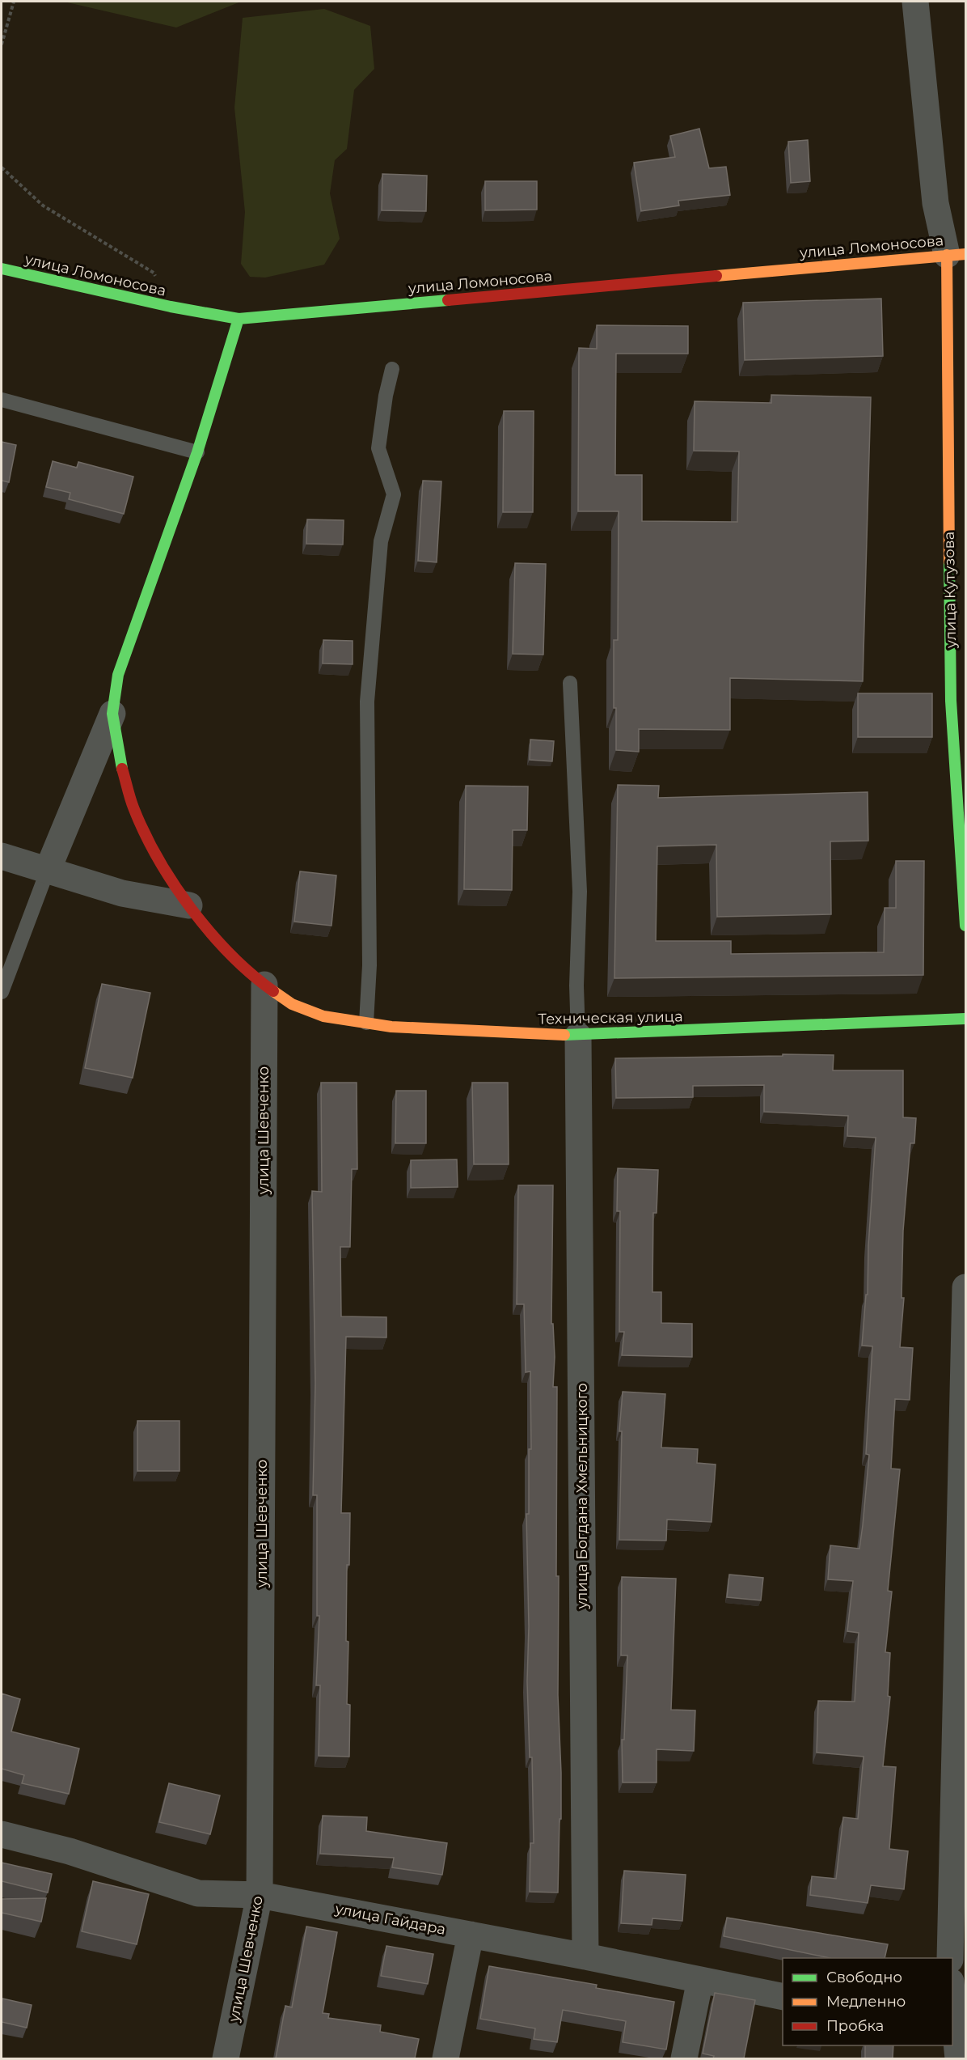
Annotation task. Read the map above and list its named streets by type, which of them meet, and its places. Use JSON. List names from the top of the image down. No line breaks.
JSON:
{"streets":{"main road":["улица Ломоносова","улица Кутузова","Техническая улица"],"street":["улица Шевченко","улица Богдана Хмельницкого","улица Гайдара"]},"crossings":[["улица Ломоносова","улица Кутузова"],["улица Ломоносова","Техническая улица"],["Техническая улица","улица Шевченко"],["Техническая улица","улица Богдана Хмельницкого"],["улица Шевченко","улица Гайдара"],["улица Богдана Хмельницкого","улица Гайдара"]],"legend":["Свободно","Медленно","Пробка"]}
